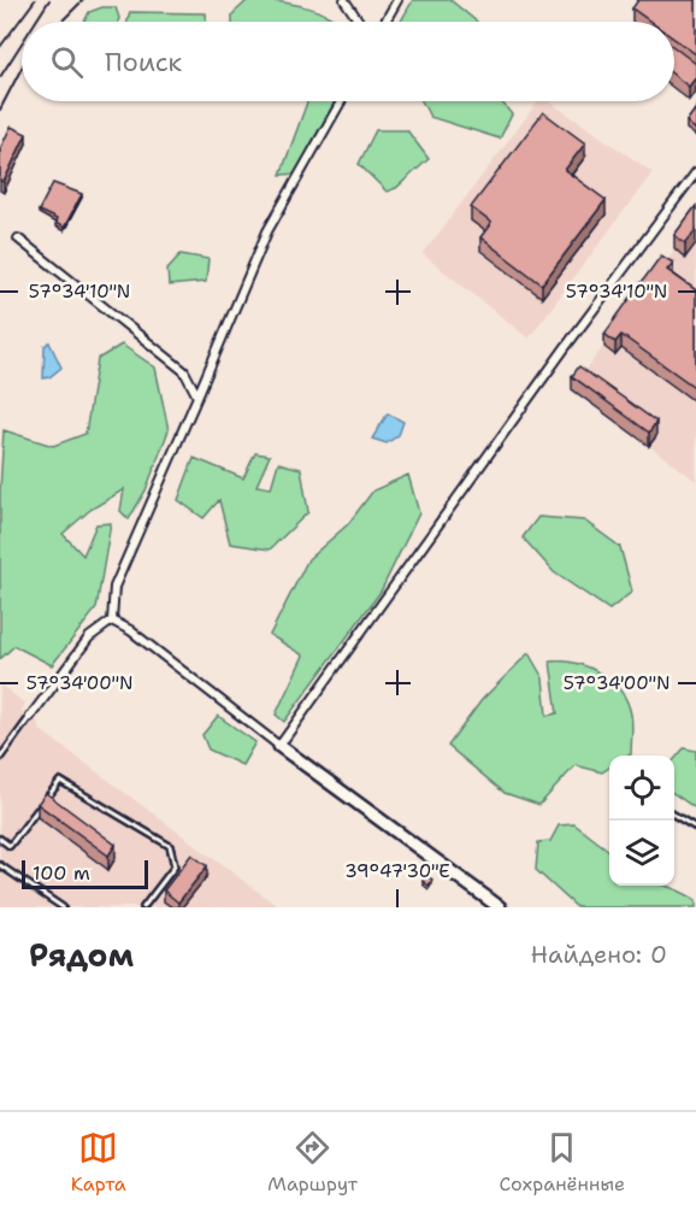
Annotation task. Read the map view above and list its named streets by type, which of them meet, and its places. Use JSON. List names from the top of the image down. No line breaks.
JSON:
{"scale_bar":"100 m","page":{"search":"Поиск","scale":"100 m","heading":["Рядом","Найдено: 0"],"nav":["Карта","Маршрут","Сохранённые"]},"coordinates":["57°34'10\"N","57°34'00\"N","39°47'30\"E"]}
